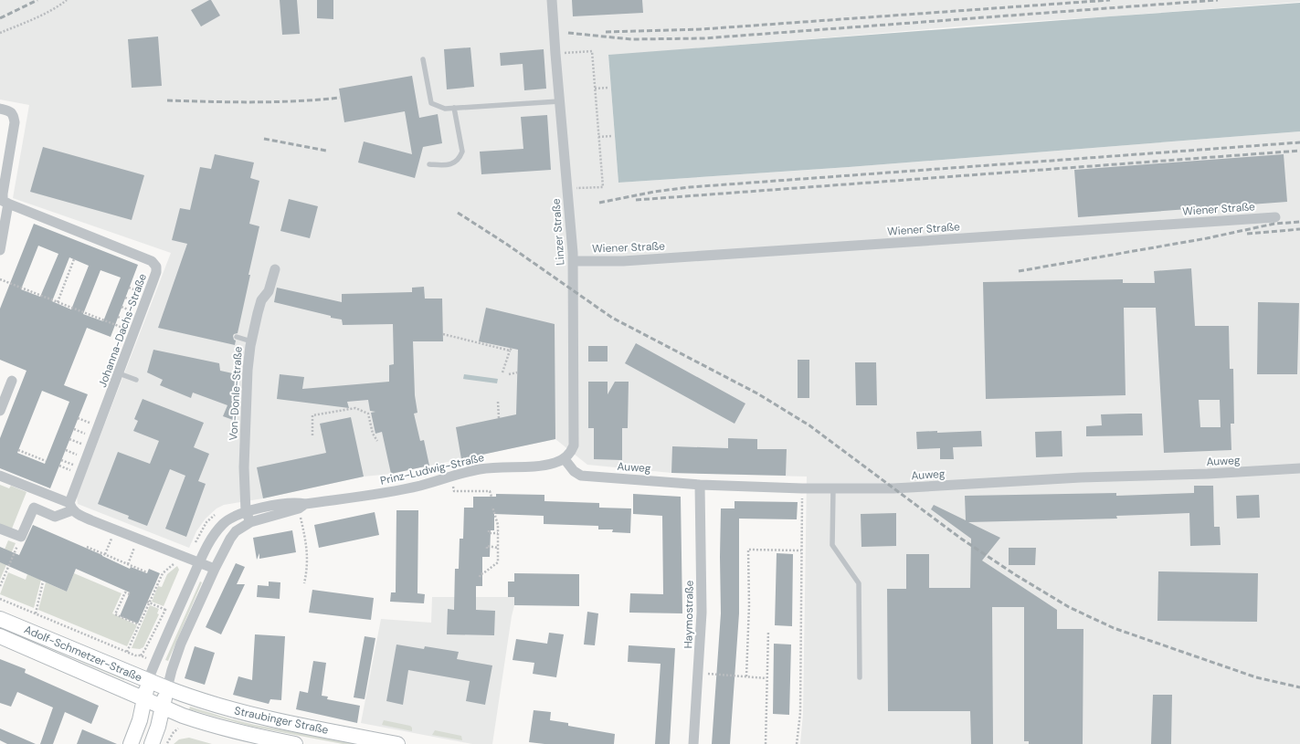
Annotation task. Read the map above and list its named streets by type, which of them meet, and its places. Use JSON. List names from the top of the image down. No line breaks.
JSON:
{"streets":{"main road":["Adolf-Schmetzer-Straße","Straubinger Straße"],"street":["Wiener Straße","Linzer Straße","Johanna-Dachs-Straße","Von-Donle-Straße","Auweg","Prinz-Ludwig-Straße","Haymostraße"]},"crossings":[["Wiener Straße","Linzer Straße"],["Linzer Straße","Auweg"],["Linzer Straße","Prinz-Ludwig-Straße"],["Von-Donle-Straße","Prinz-Ludwig-Straße"],["Auweg","Prinz-Ludwig-Straße"],["Auweg","Haymostraße"],["Prinz-Ludwig-Straße","Adolf-Schmetzer-Straße"],["Prinz-Ludwig-Straße","Straubinger Straße"],["Adolf-Schmetzer-Straße","Straubinger Straße"]]}
